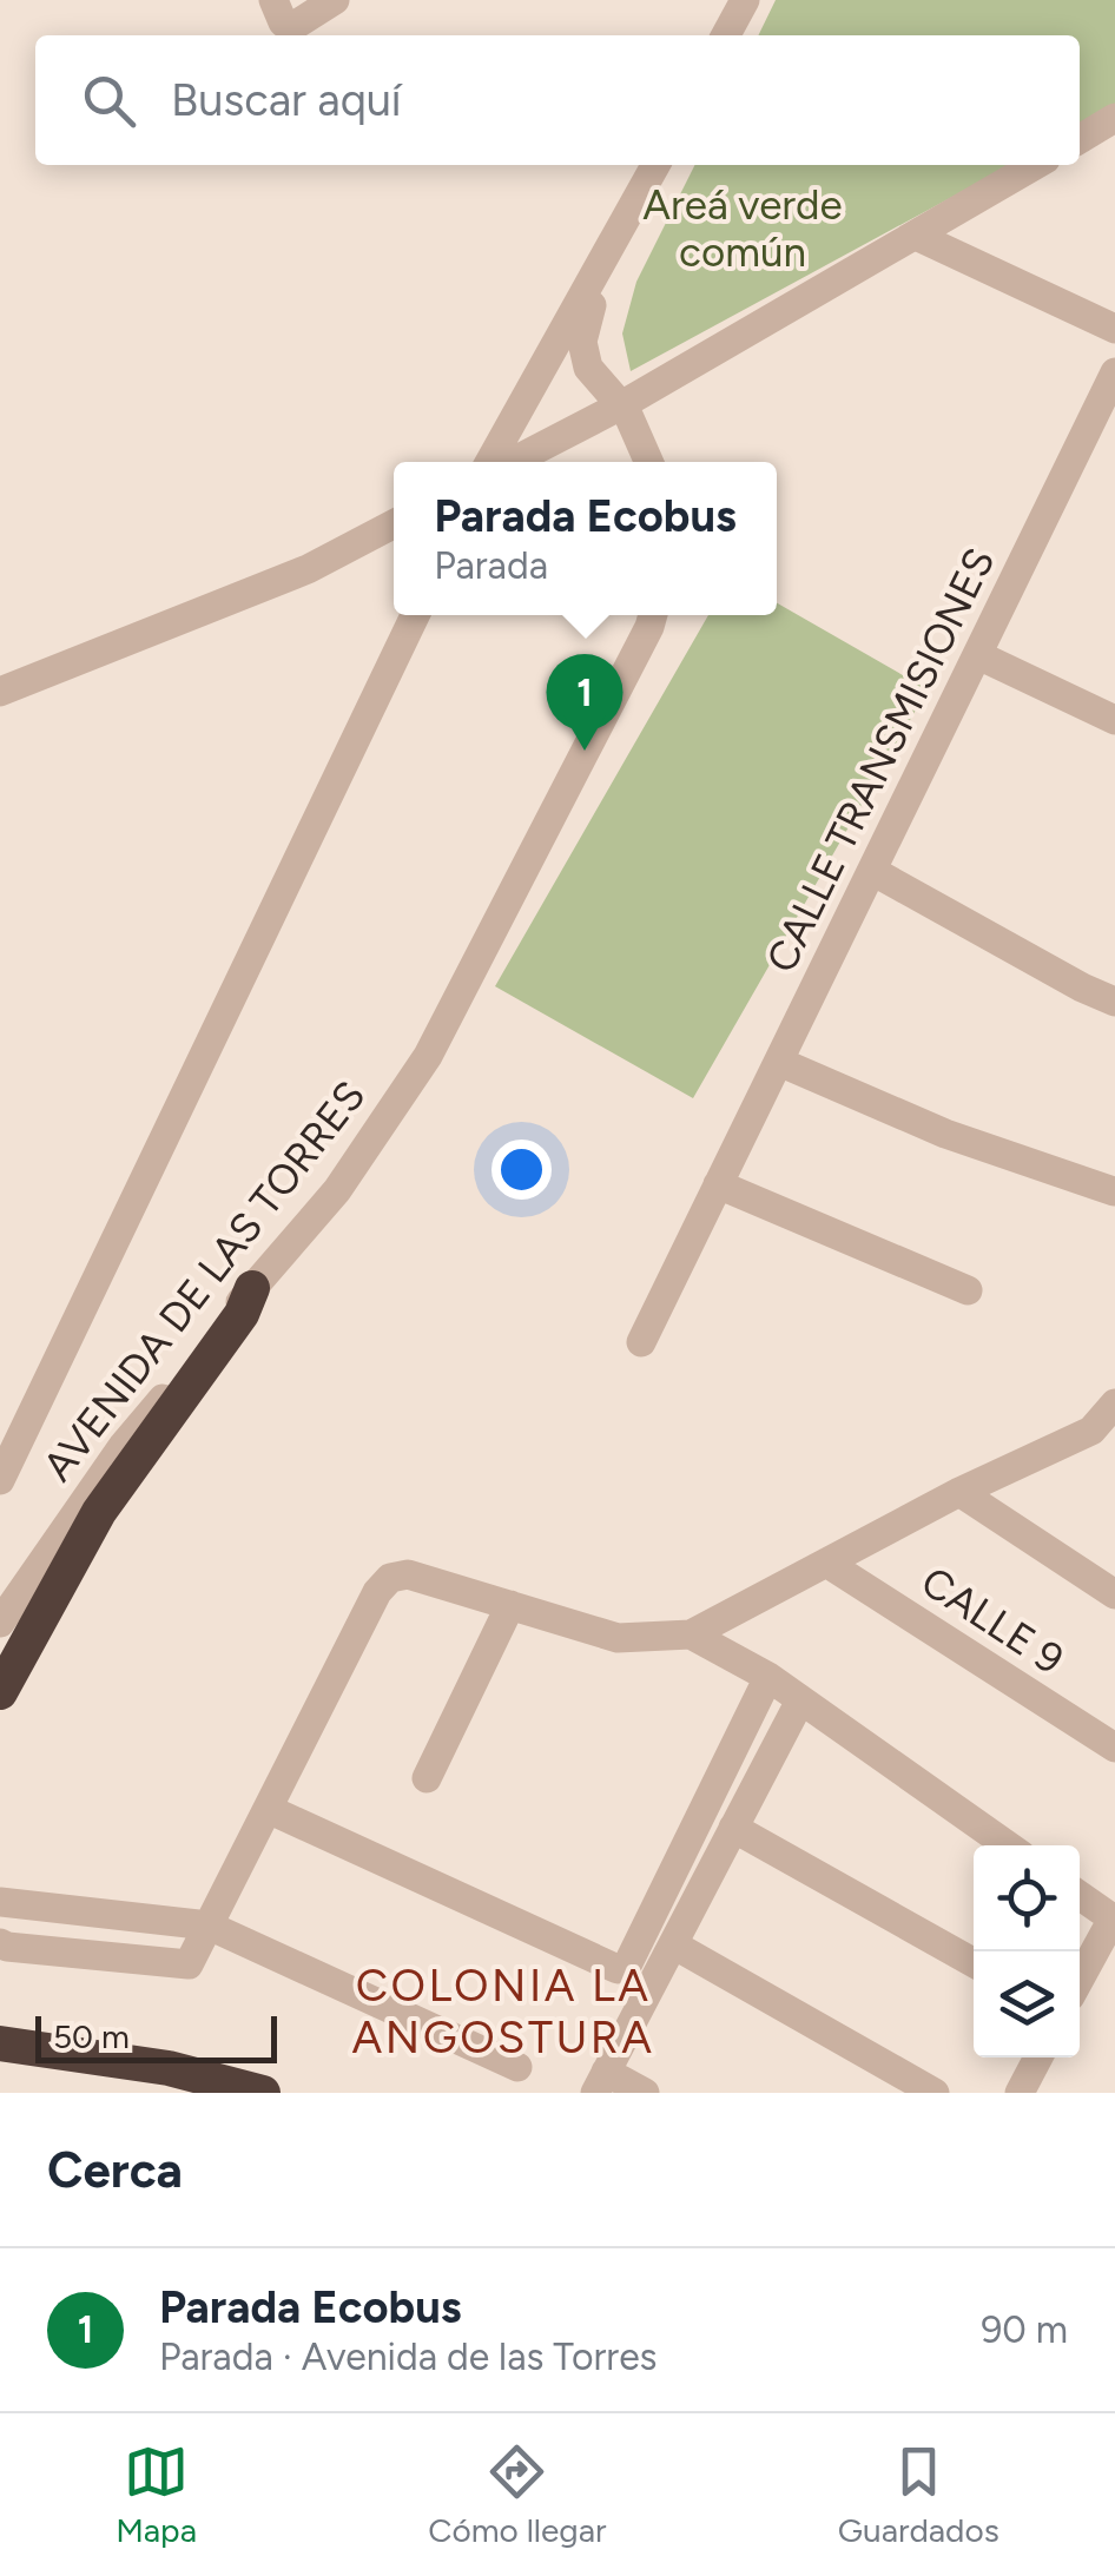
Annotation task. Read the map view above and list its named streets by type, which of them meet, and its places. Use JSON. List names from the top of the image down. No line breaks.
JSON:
{"streets":{"street":["CALLE TRANSMISIONES","AVENIDA DE LAS TORRES","CALLE 9"]},"districts":["COLONIA LA ANGOSTURA"],"parks":["Areá verde común"],"scale_bar":"50 m","page":{"search":"Buscar aquí","popup":["Parada Ecobus","Parada"],"pins":"1","scale":"50 m","heading":"Cerca","list":[{"mark":"1","name":"Parada Ecobus","note":"Parada · Avenida de las Torres","value":"90 m"}],"nav":["Mapa","Cómo llegar","Guardados"]}}
